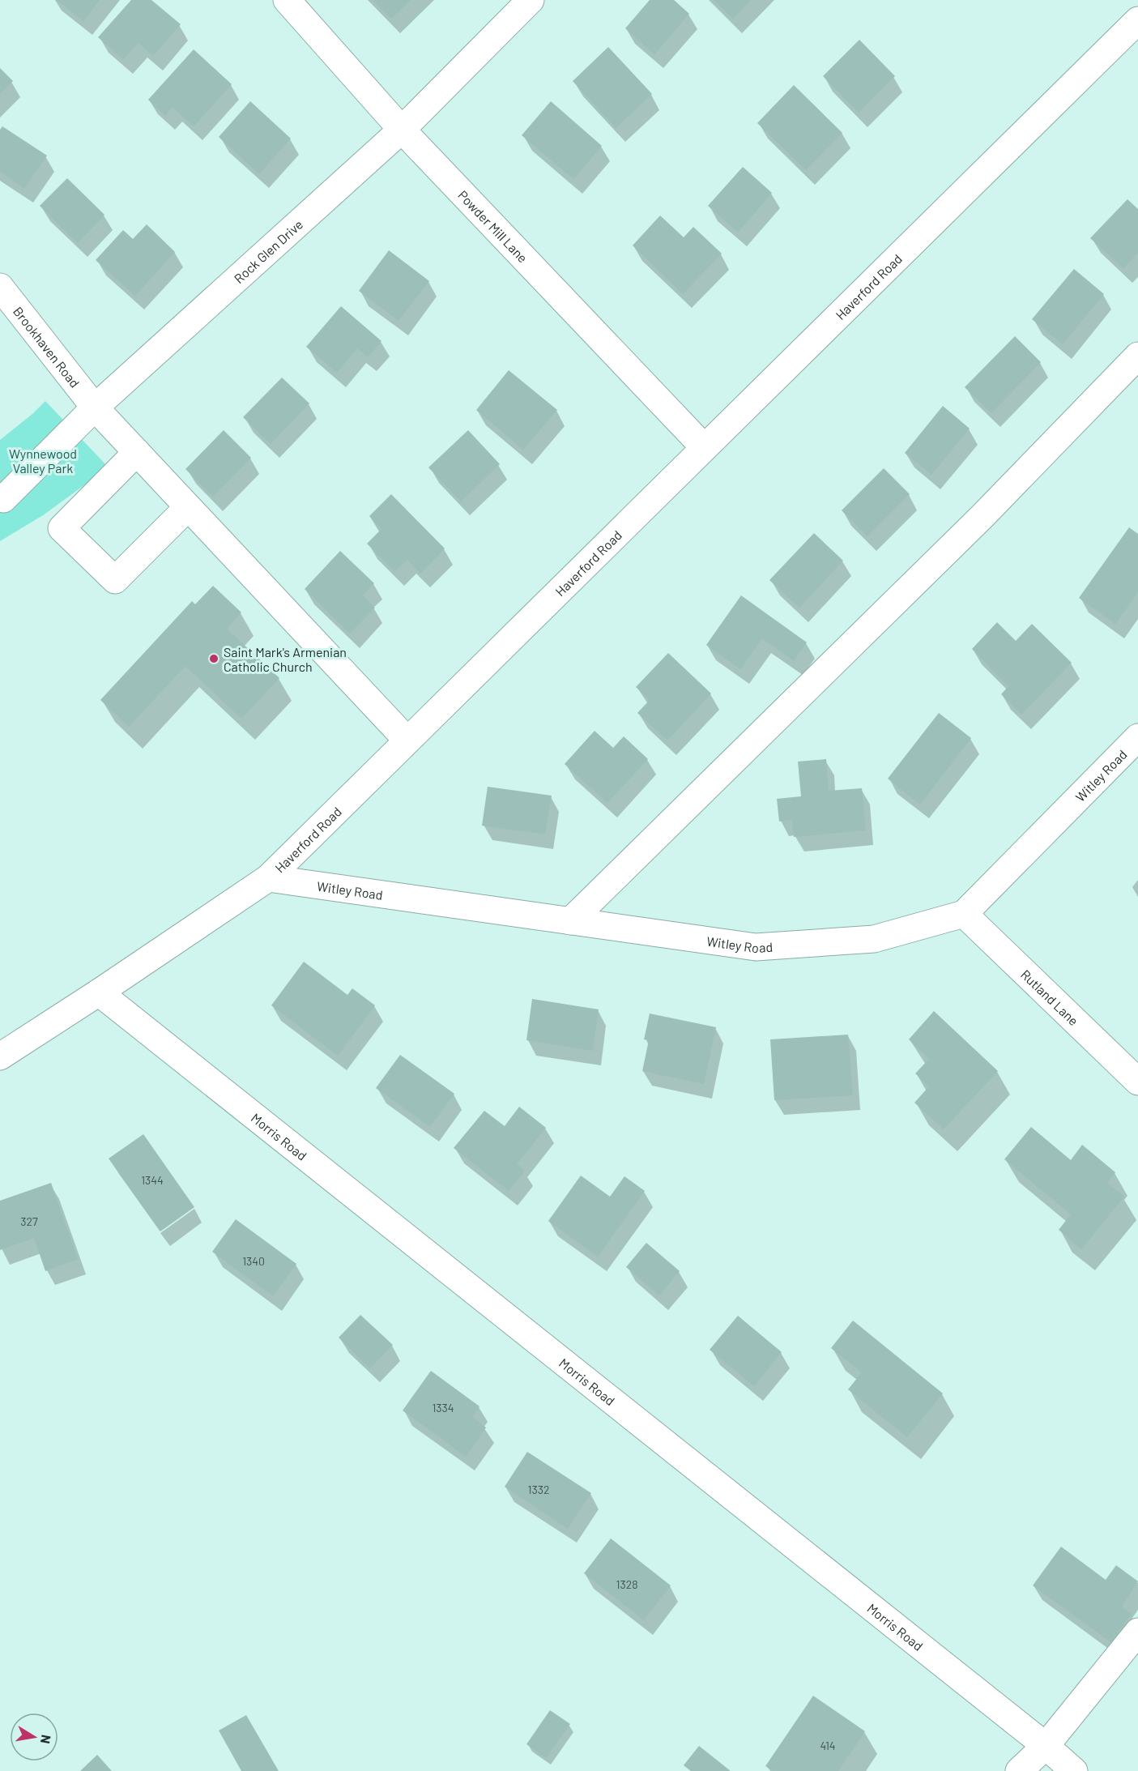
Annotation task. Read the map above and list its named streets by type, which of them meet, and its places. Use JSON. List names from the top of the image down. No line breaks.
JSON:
{"streets":{"street":["Powder Mill Lane","Rock Glen Drive","Haverford Road","Brookhaven Road","Witley Road","Rutland Lane","Morris Road"]},"crossings":[["Powder Mill Lane","Rock Glen Drive"],["Powder Mill Lane","Haverford Road"],["Rock Glen Drive","Brookhaven Road"],["Haverford Road","Brookhaven Road"],["Haverford Road","Witley Road"],["Haverford Road","Morris Road"],["Witley Road","Rutland Lane"]],"parks":["Wynnewood Valley Park"],"places":["Saint Mark's Armenian Catholic Church"],"house_numbers":["1344","327","1340","1334","1332","1328","414"],"north":"right"}
